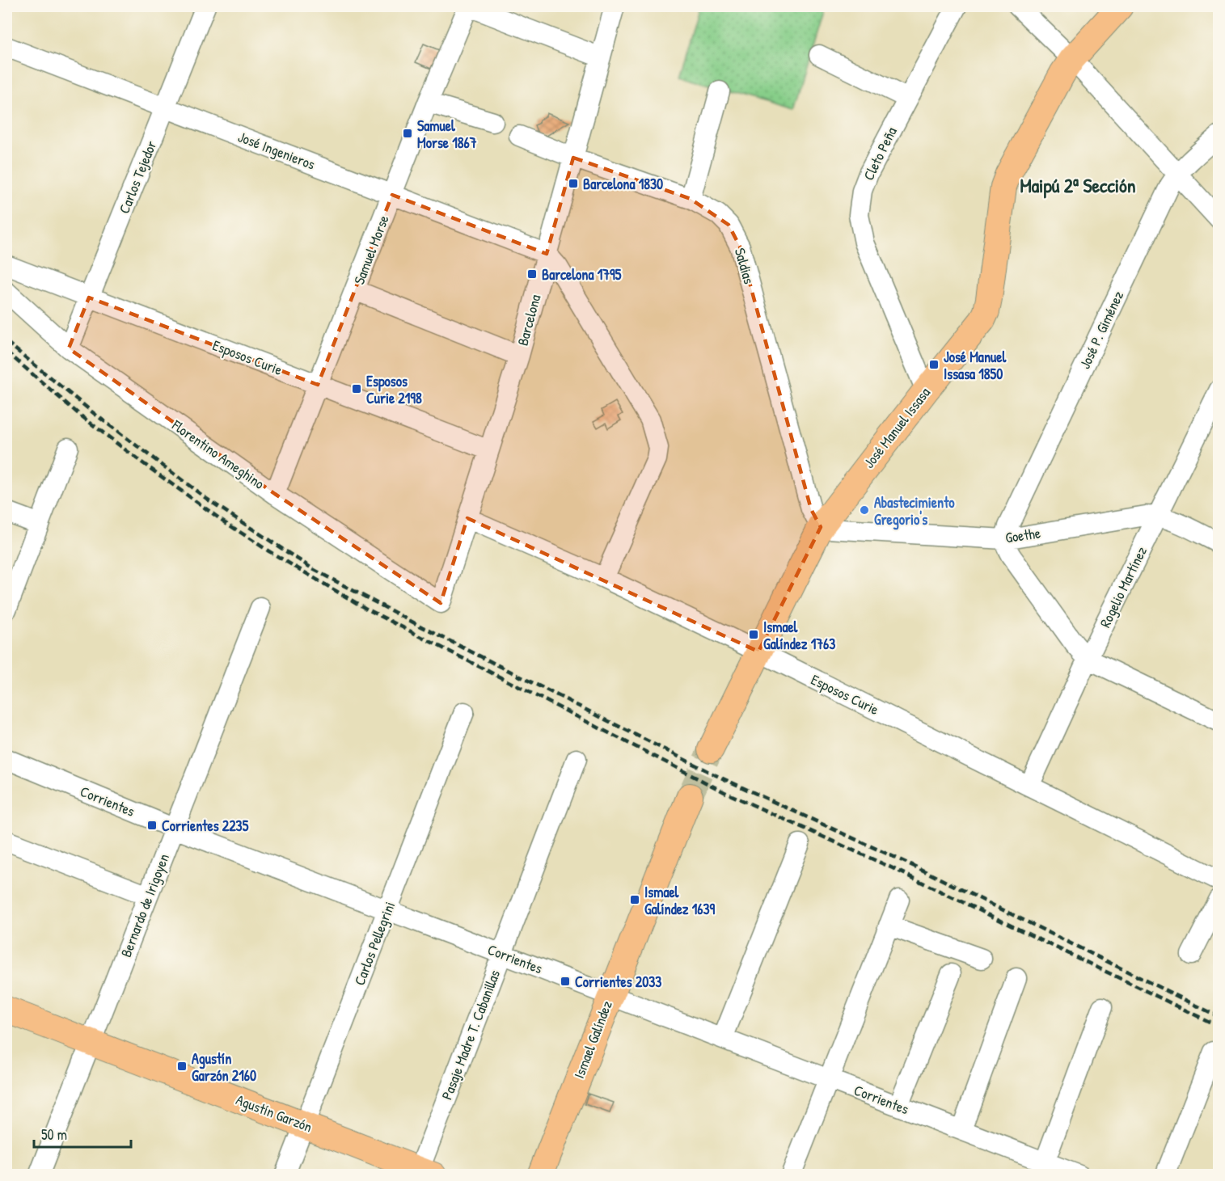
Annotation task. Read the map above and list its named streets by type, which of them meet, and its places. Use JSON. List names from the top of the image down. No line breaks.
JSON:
{"streets":{"main road":["José Manuel Issasa","Ismael Galíndez","Agustín Garzón"],"street":["José Ingenieros","Cleto Peña","Carlos Tejedor","Samuel Morse","Saldias","Barcelona","José P. Giménez","Esposos Curie","Florentino Ameghino","Goethe","Rogelio Martínez","Corrientes","Bernardo de Irigoyen","Carlos Pellegrini","Pasaje Madre T. Cabanillas"]},"crossings":[["José Ingenieros","Carlos Tejedor"],["José Ingenieros","Samuel Morse"],["José Ingenieros","Barcelona"],["Cleto Peña","José Manuel Issasa"],["Carlos Tejedor","Esposos Curie"],["Carlos Tejedor","Florentino Ameghino"],["Samuel Morse","Esposos Curie"],["Samuel Morse","Florentino Ameghino"],["Saldias","Barcelona"],["Saldias","José Manuel Issasa"],["Saldias","Goethe"],["Barcelona","Esposos Curie"],["Barcelona","Florentino Ameghino"],["José P. Giménez","Goethe"],["Esposos Curie","José Manuel Issasa"],["Esposos Curie","Rogelio Martínez"],["José Manuel Issasa","Goethe"],["Goethe","Rogelio Martínez"],["Corrientes","Bernardo de Irigoyen"],["Corrientes","Carlos Pellegrini"],["Corrientes","Pasaje Madre T. Cabanillas"],["Corrientes","Ismael Galíndez"],["Bernardo de Irigoyen","Agustín Garzón"],["Carlos Pellegrini","Agustín Garzón"],["Pasaje Madre T. Cabanillas","Agustín Garzón"]],"districts":["Maipú 2ª Sección"],"places":{"transit":["Samuel Morse 1867","Barcelona 1830","Barcelona 1795","José Manuel Issasa 1850","Esposos Curie 2198","Ismael Galíndez 1763","Corrientes 2235","Ismael Galíndez 1639","Corrientes 2033","Agustín Garzón 2160"],"other":["Abastecimiento Gregorio's"]},"scale_bar":"50 m"}
